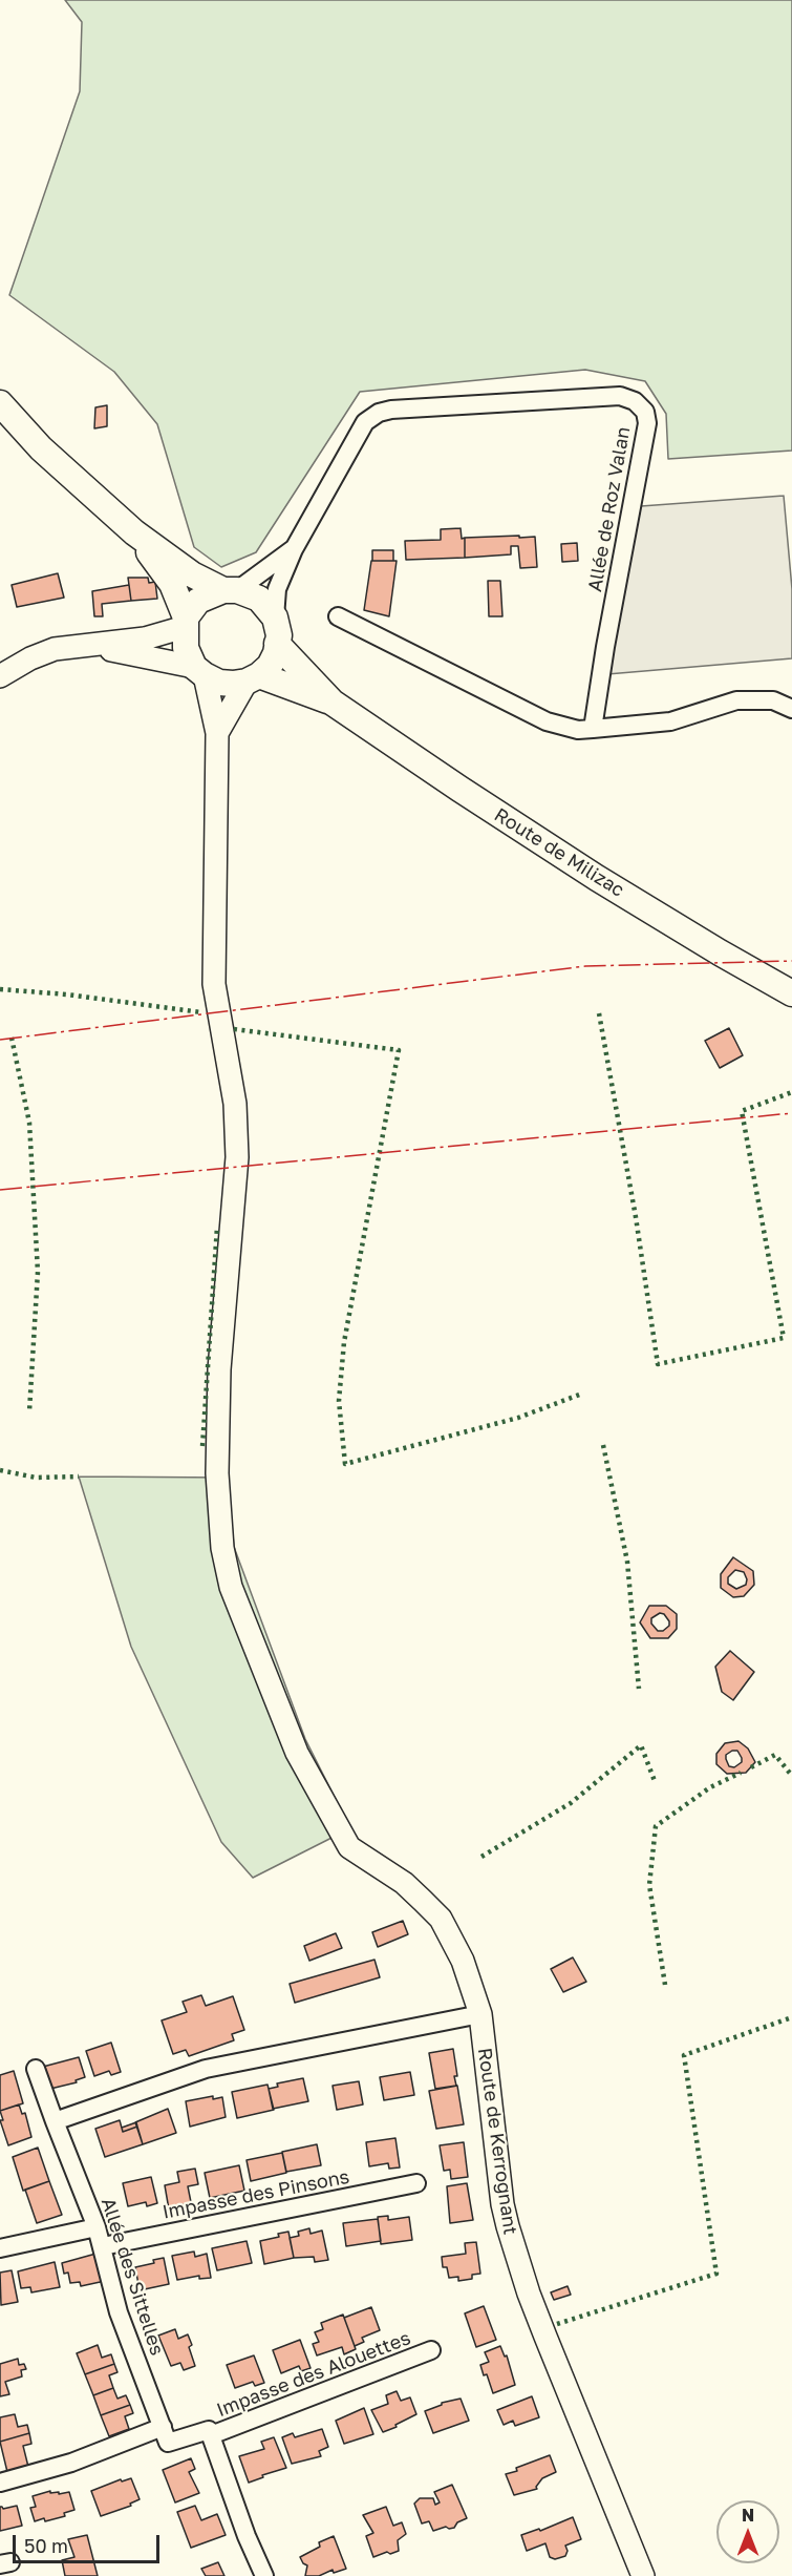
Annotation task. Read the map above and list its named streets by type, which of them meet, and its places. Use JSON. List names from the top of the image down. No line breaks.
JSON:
{"streets":{"main road":["Route de Milizac"],"street":["Allée de Roz Valan","Route de Kerrognant","Impasse des Pinsons","Allée des Sittelles","Impasse des Alouettes"]},"crossings":[["Allée de Roz Valan","Route de Milizac"],["Impasse des Pinsons","Allée des Sittelles"]],"scale_bar":"50 m","north":"top"}
